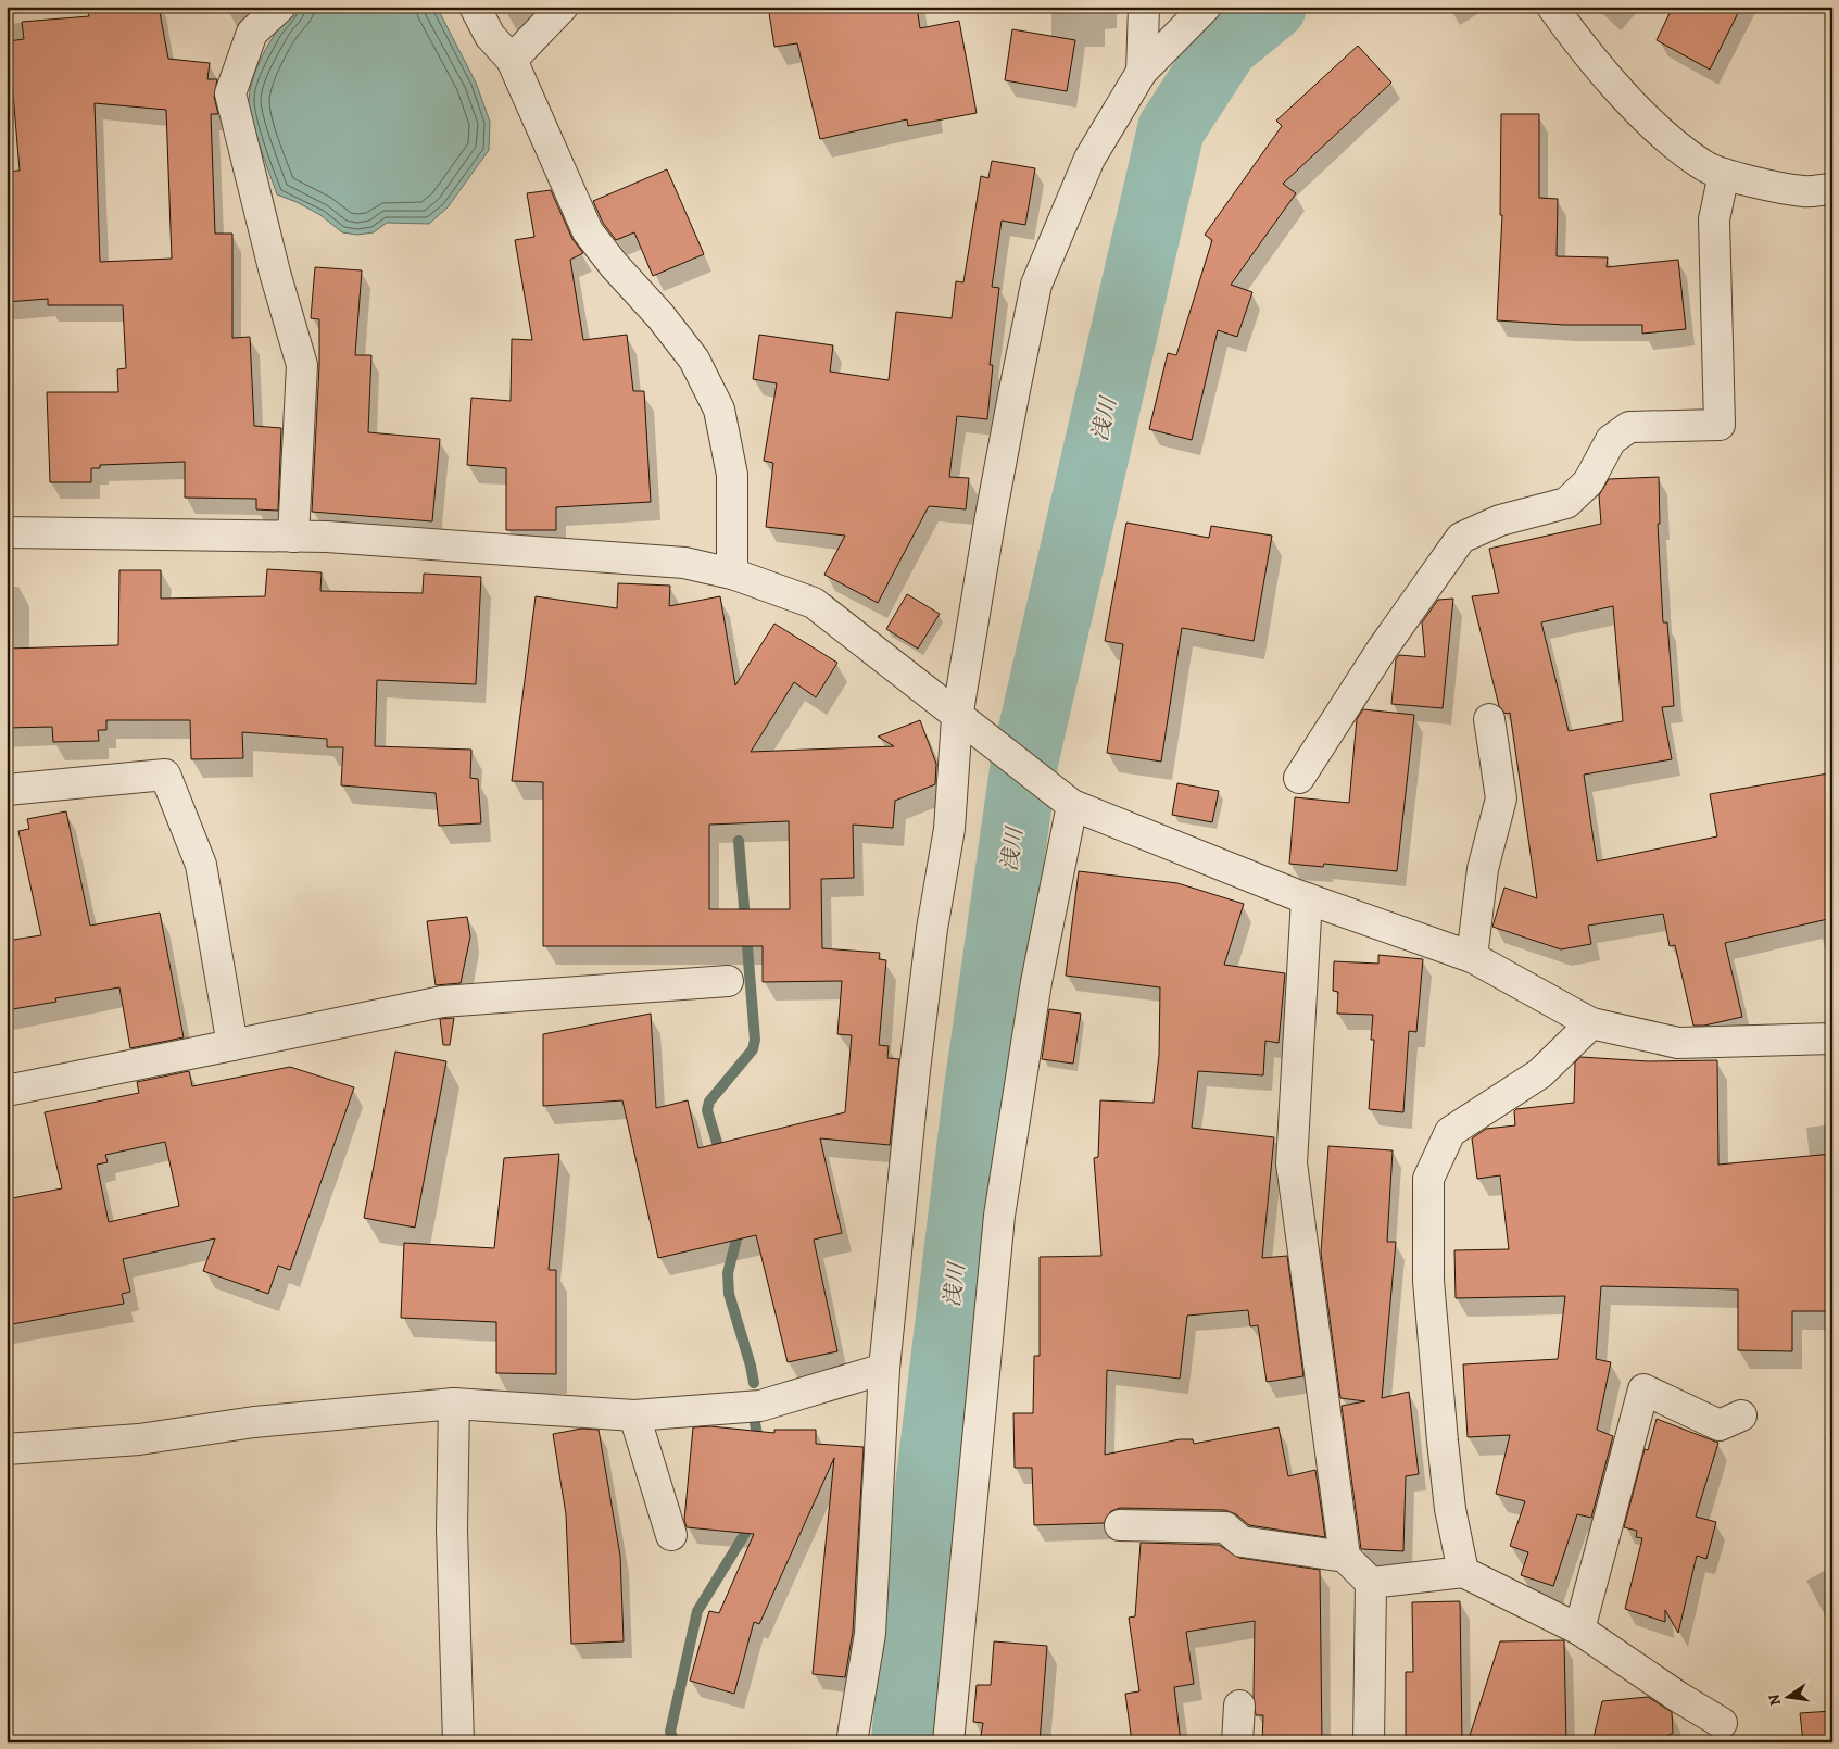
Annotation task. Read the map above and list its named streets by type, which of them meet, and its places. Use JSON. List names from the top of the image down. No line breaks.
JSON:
{"water":["浅川"],"north":"left"}
